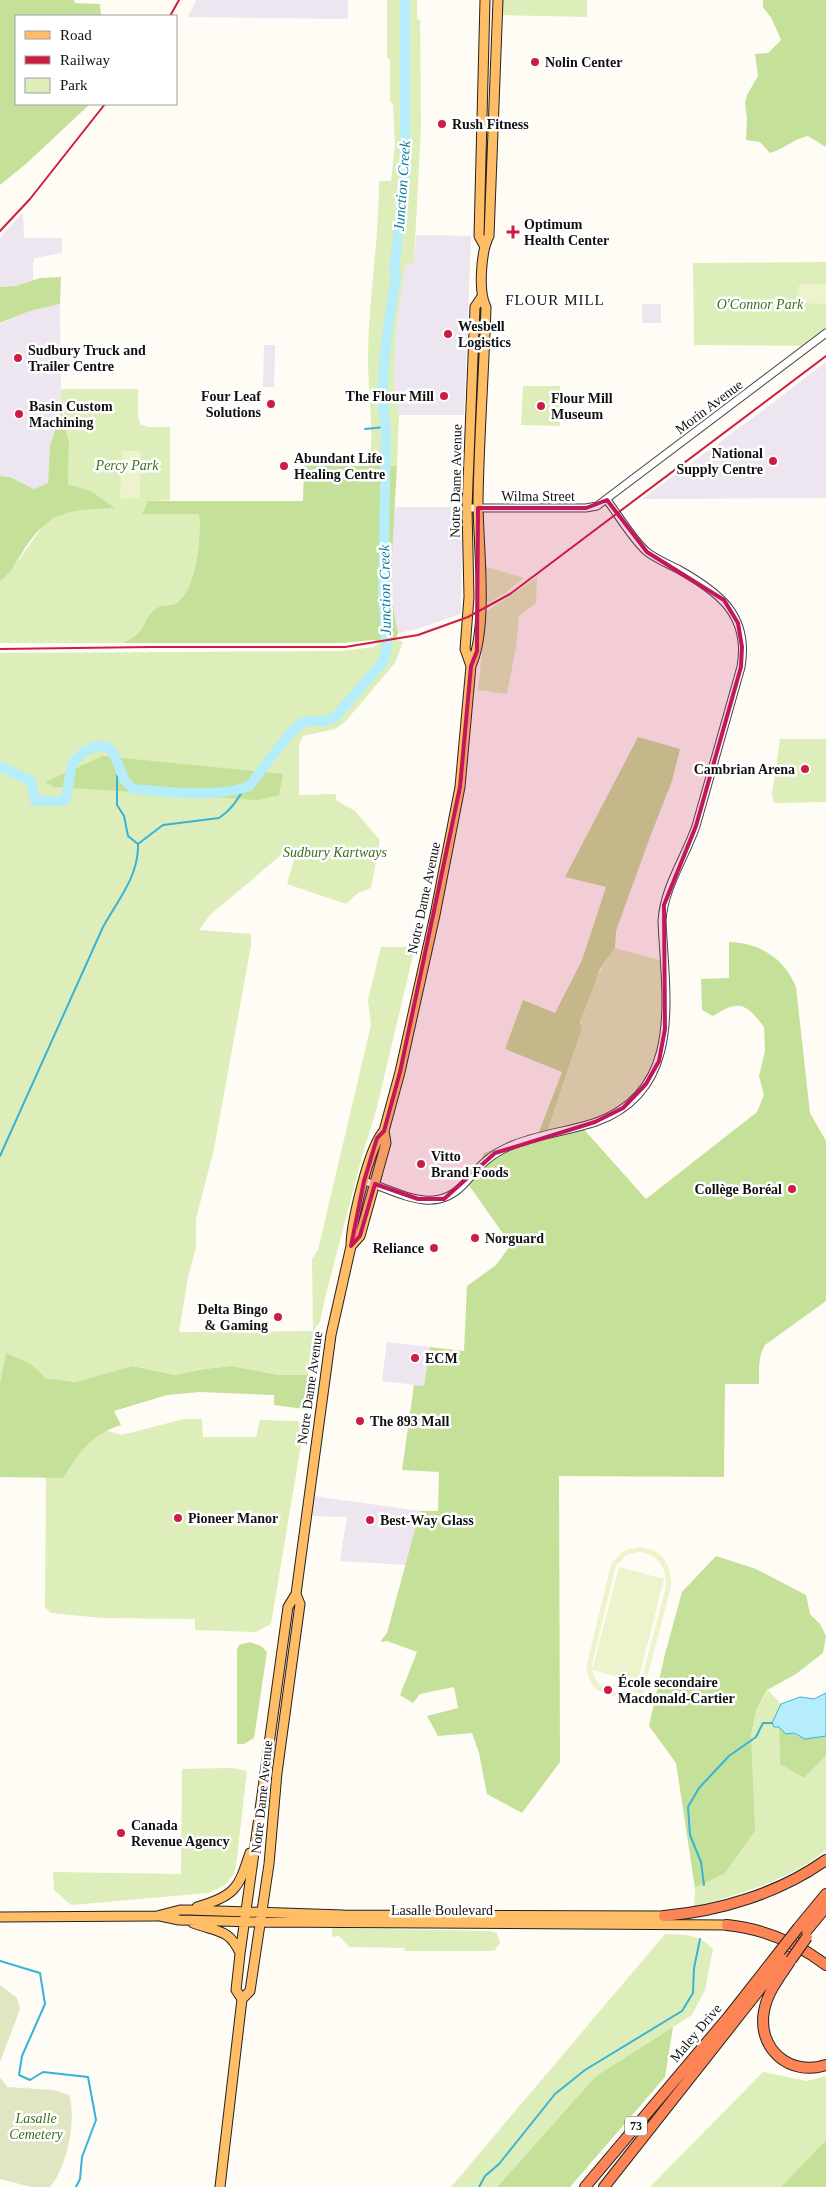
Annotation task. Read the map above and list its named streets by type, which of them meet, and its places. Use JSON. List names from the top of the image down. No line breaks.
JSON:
{"streets":{"highway":["Maley Drive","73"],"main road":["Notre Dame Avenue","Lasalle Boulevard"],"street":["Morin Avenue","Wilma Street"]},"crossings":[["Morin Avenue","Wilma Street"],["Notre Dame Avenue","Wilma Street"],["Notre Dame Avenue","Lasalle Boulevard"]],"districts":["FLOUR MILL"],"water":["Junction Creek"],"parks":["O'Connor Park","Percy Park","Sudbury Kartways","Lasalle Cemetery"],"places":{"other":["Nolin Center","Rush Fitness","Wesbell Logistics","Sudbury Truck and Trailer Centre","The Flour Mill","Four Leaf Solutions","Flour Mill Museum","Basin Custom Machining","National Supply Centre","Abundant Life Healing Centre","Cambrian Arena","Vitto Brand Foods","Collège Boréal","Norguard","Reliance","Delta Bingo & Gaming","ECM","The 893 Mall","Pioneer Manor","Best-Way Glass","École secondaire Macdonald-Cartier","Canada Revenue Agency"],"health":["Optimum Health Center"]},"legend":["Road","Railway","Park"]}
